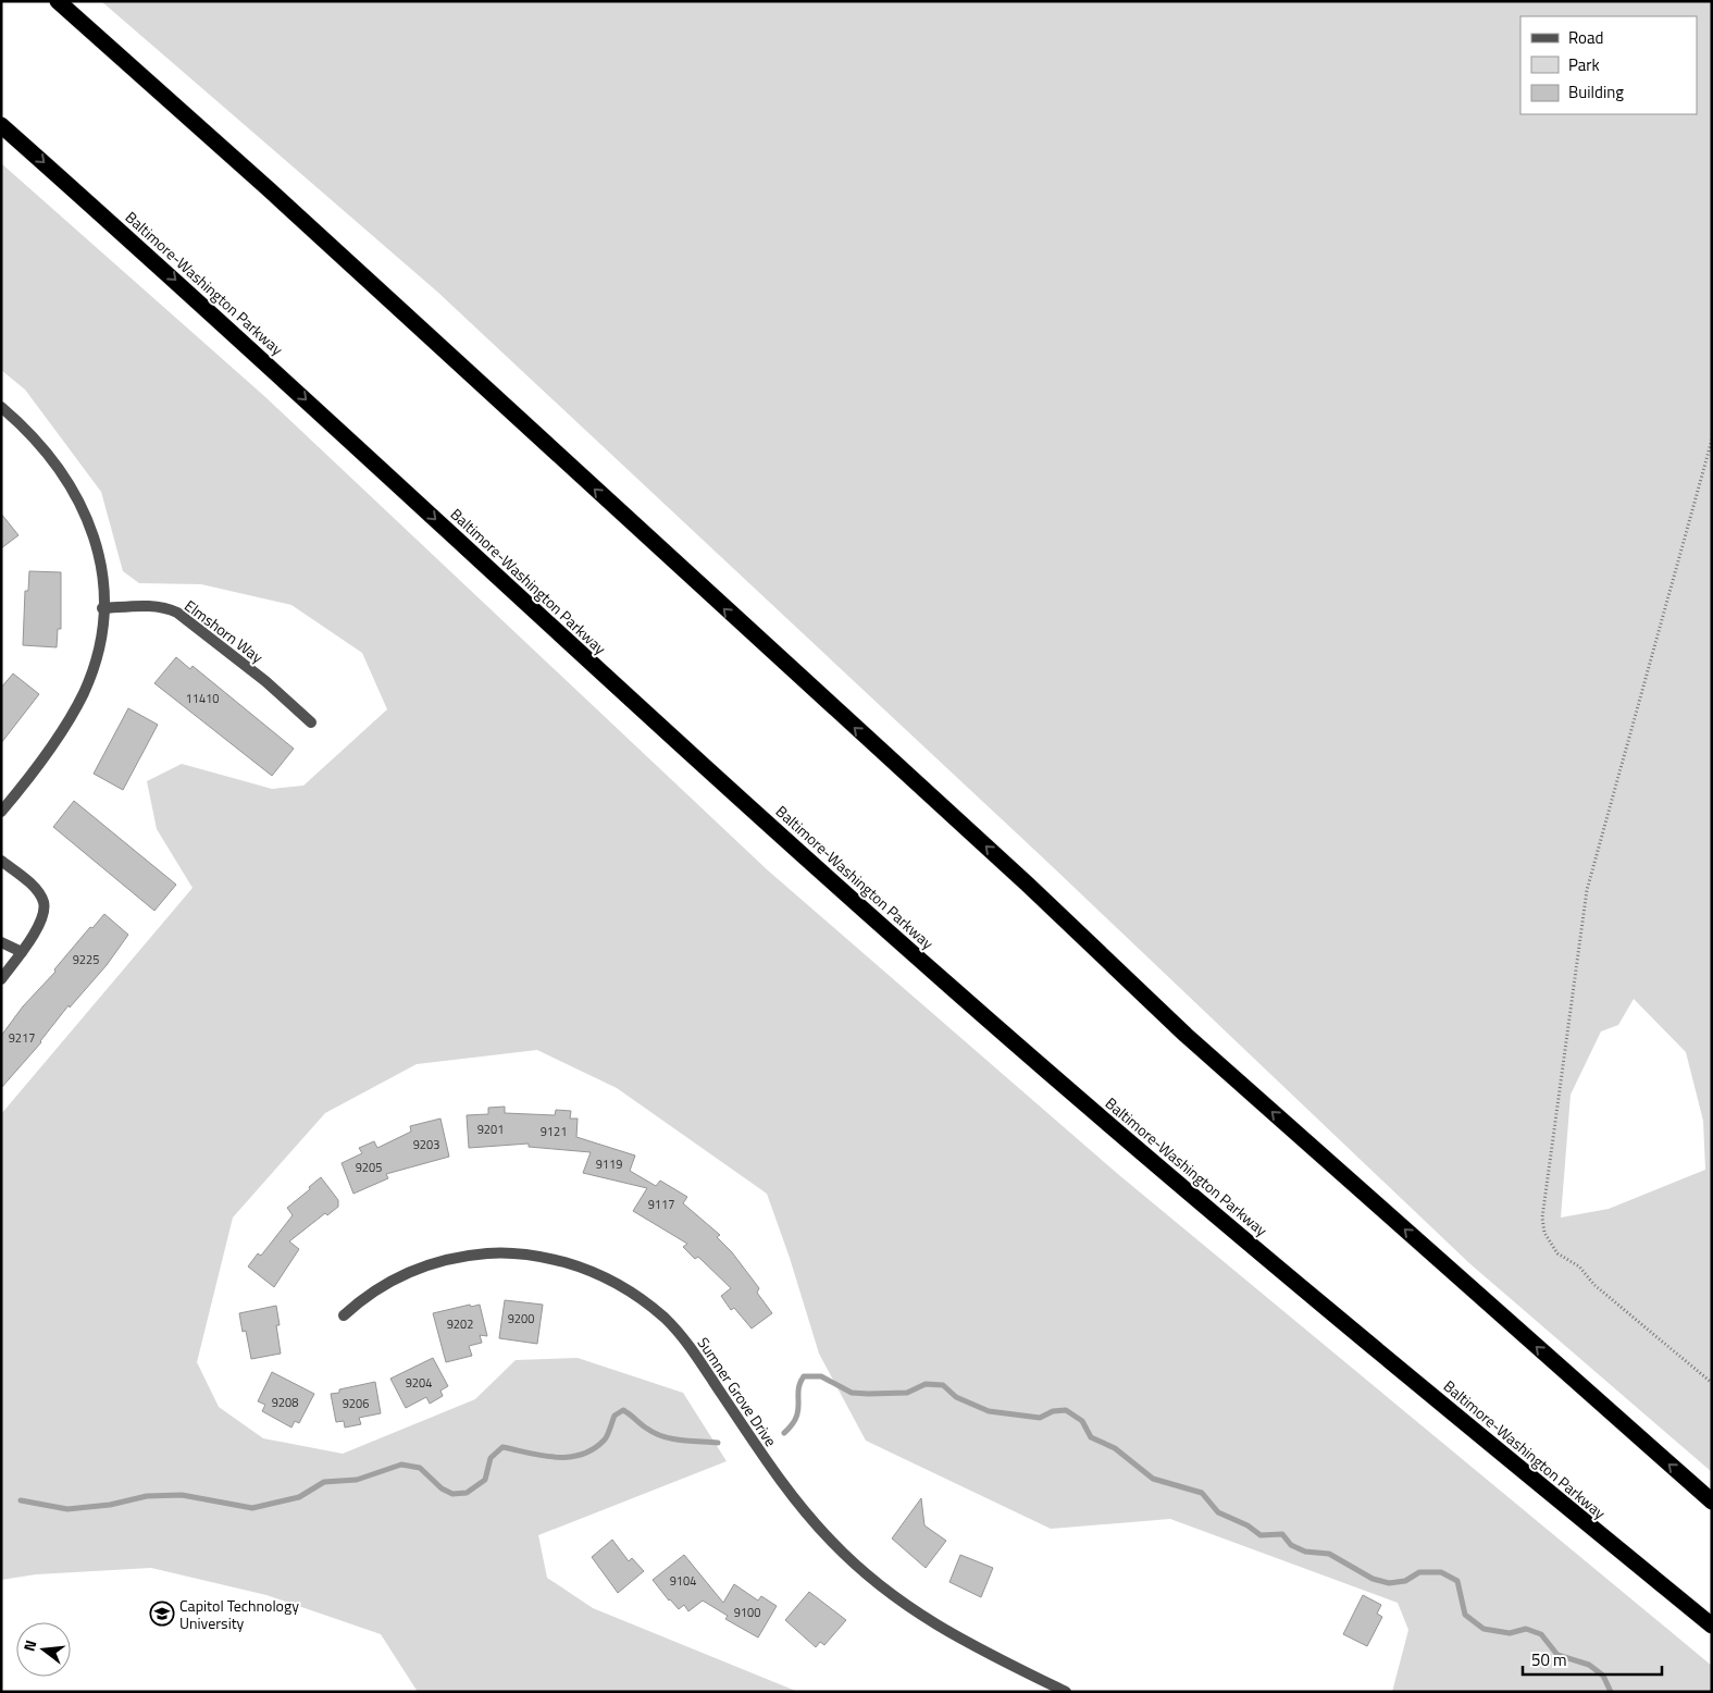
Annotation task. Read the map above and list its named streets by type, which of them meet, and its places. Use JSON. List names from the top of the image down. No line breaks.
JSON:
{"streets":{"highway":["Baltimore-Washington Parkway"],"street":["Elmshorn Way","Sumner Grove Drive"]},"places":{"school or university":["Capitol Technology University"]},"house_numbers":["11410","9225","9217","9201","9121","9203","9119","9205","9117","9200","9202","9204","9208","9206","9104","9100"],"legend":["Road","Park","Building"],"scale_bar":"50 m","north":"left"}
